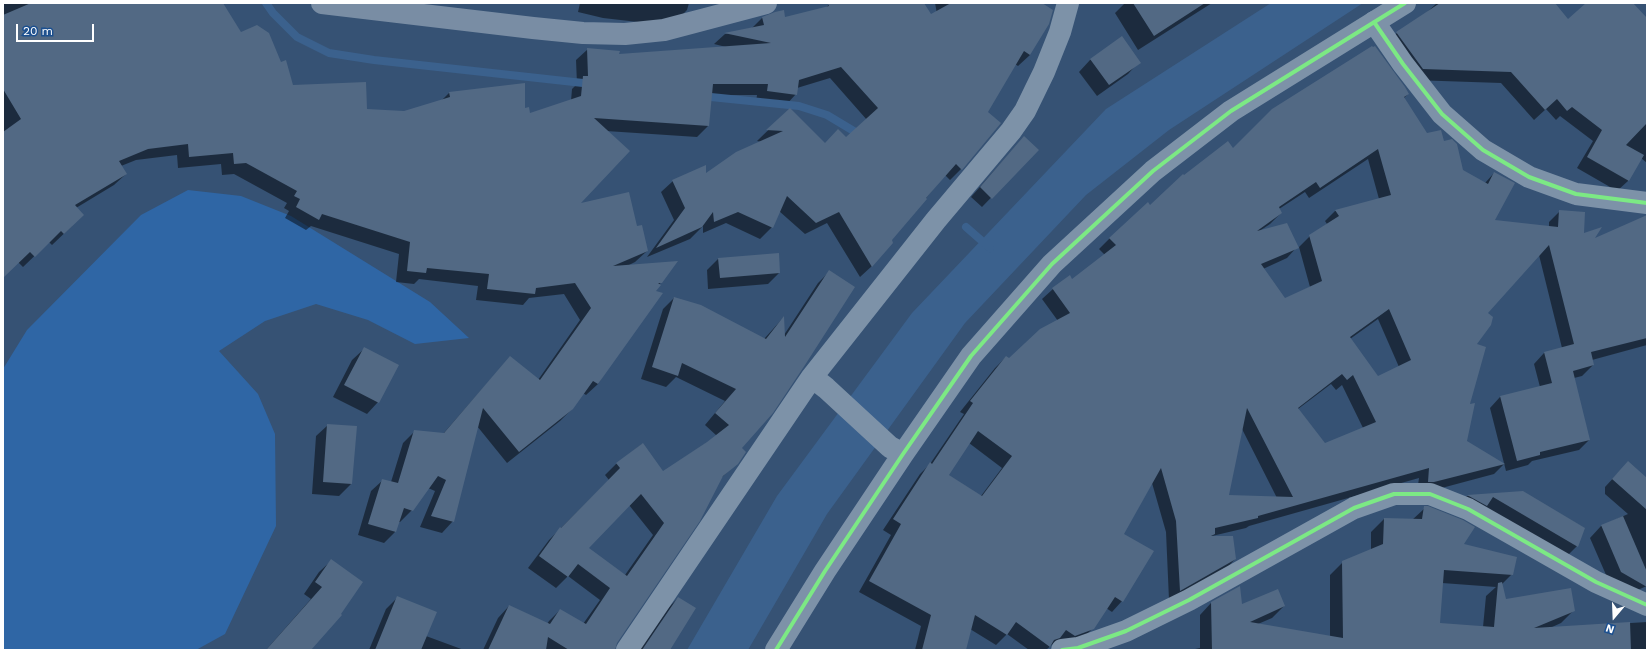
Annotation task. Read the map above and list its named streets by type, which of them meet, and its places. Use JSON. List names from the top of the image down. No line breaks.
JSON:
{"scale_bar":"20 m","north":"bottom"}
